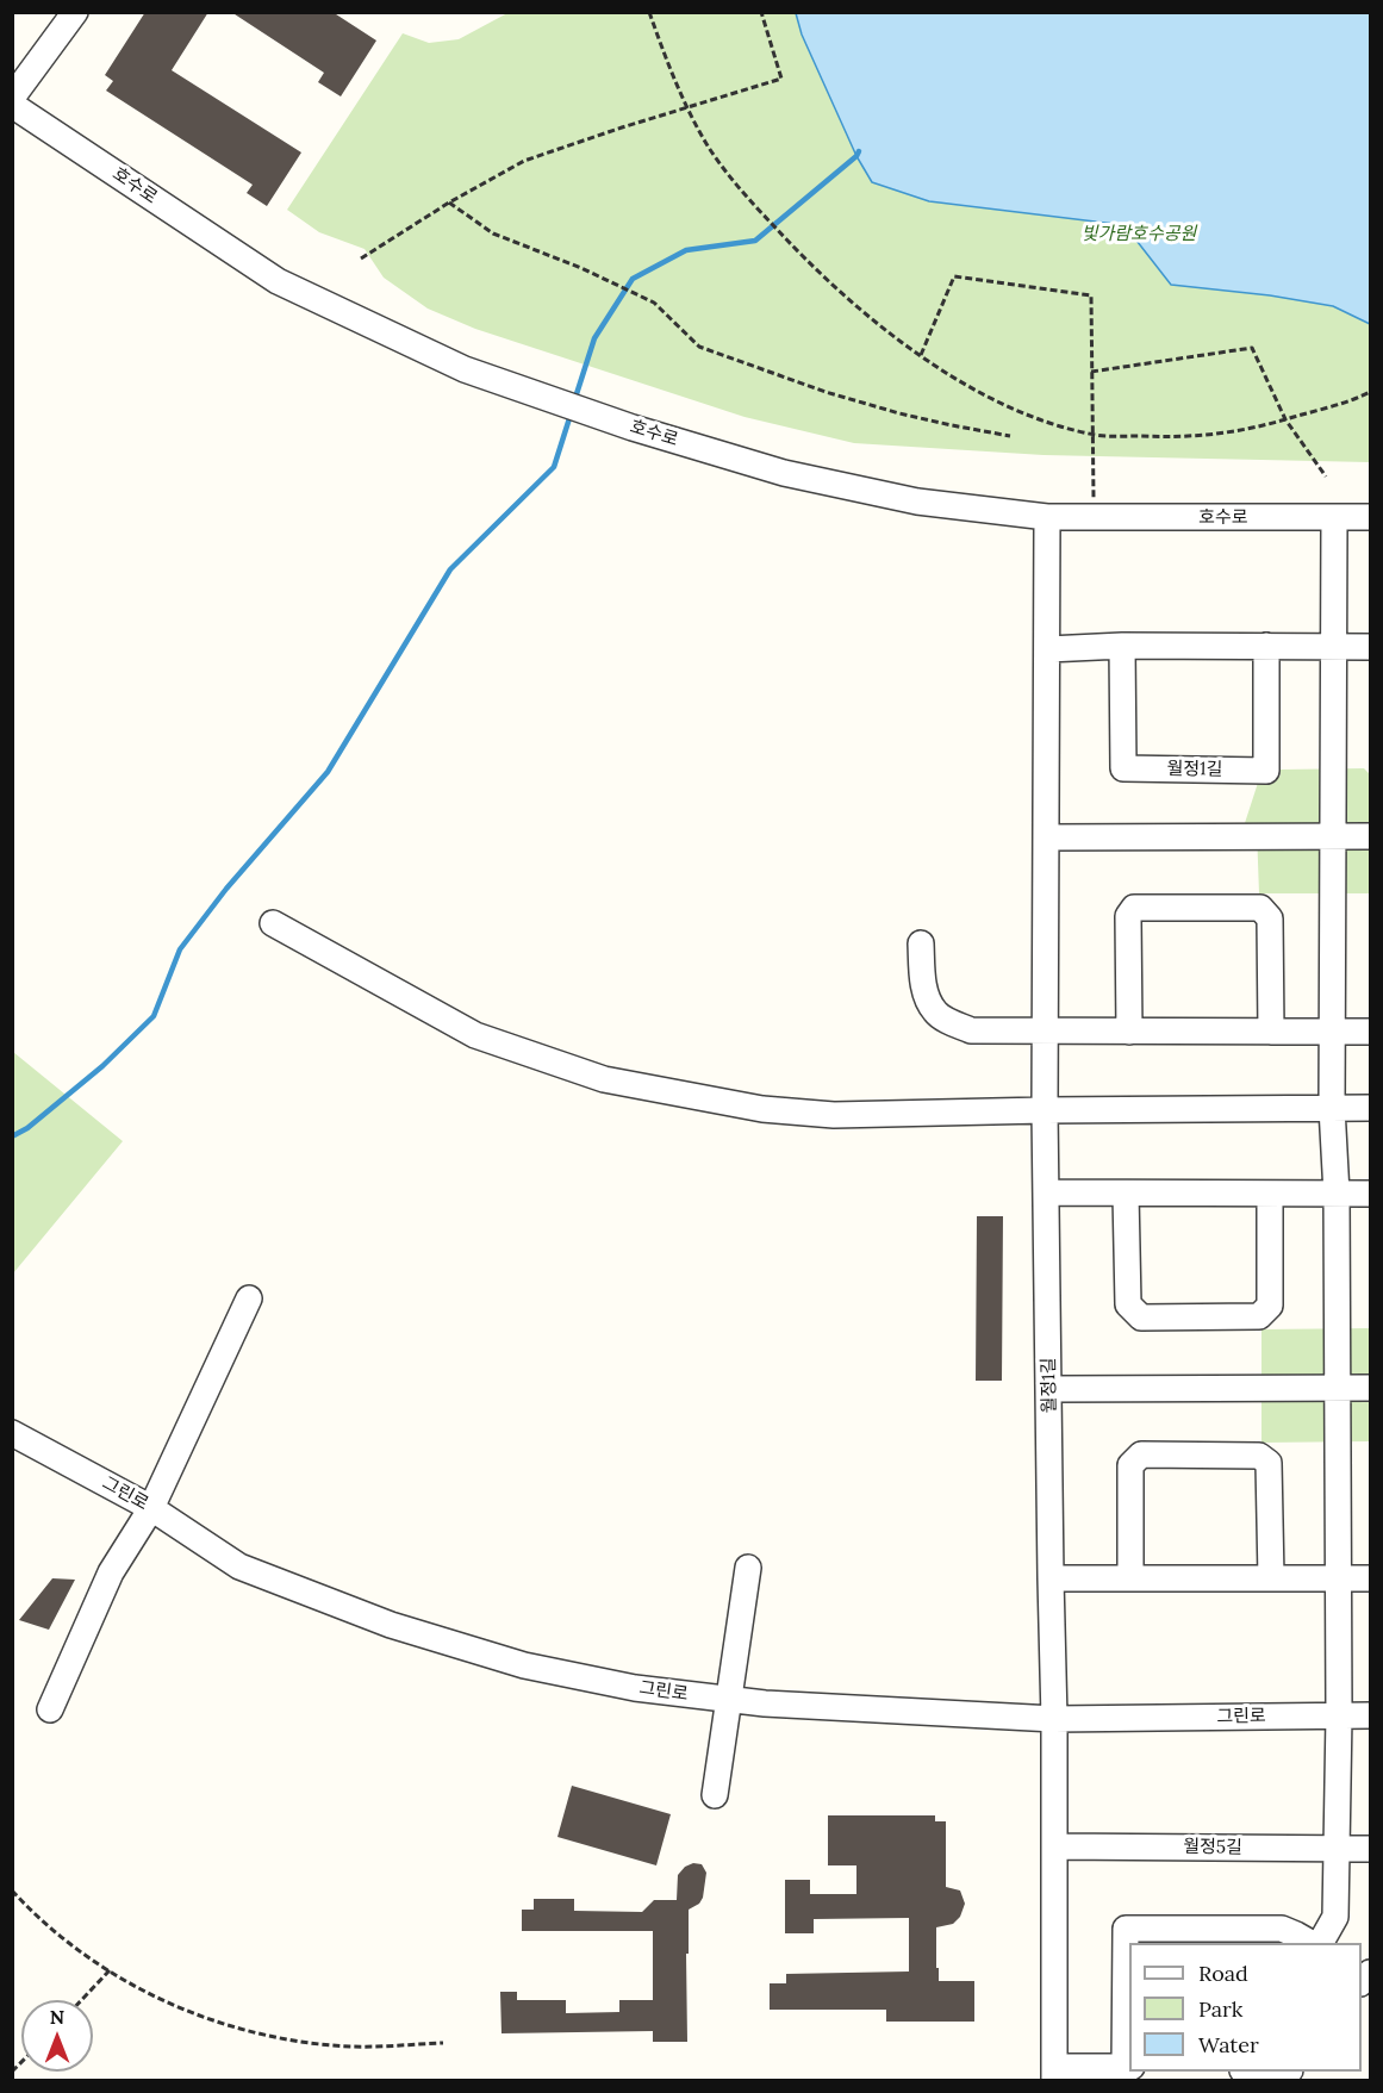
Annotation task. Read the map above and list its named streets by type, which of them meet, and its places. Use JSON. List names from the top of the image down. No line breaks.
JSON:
{"streets":{"street":["호수로","월정1길","그린로","월정5길"]},"crossings":[["호수로","월정1길"],["월정1길","그린로"]],"parks":["빛가람호수공원"],"legend":["Road","Park","Water"],"north":"top"}
